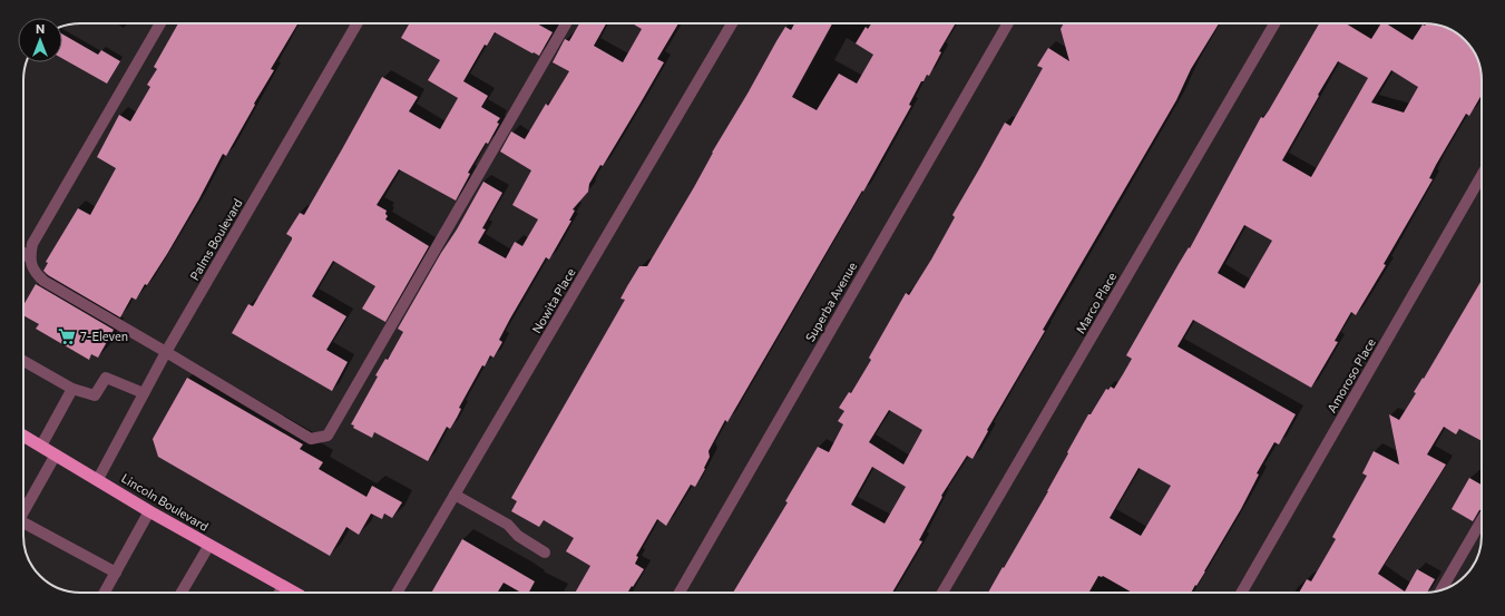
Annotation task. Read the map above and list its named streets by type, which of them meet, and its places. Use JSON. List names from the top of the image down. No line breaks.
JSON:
{"streets":{"highway":["Lincoln Boulevard"],"street":["Palms Boulevard","Nowita Place","Superba Avenue","Marco Place","Amoroso Place"]},"crossings":[["Palms Boulevard","Lincoln Boulevard"]],"places":{"supermarket":["7-Eleven"]},"north":"top"}
